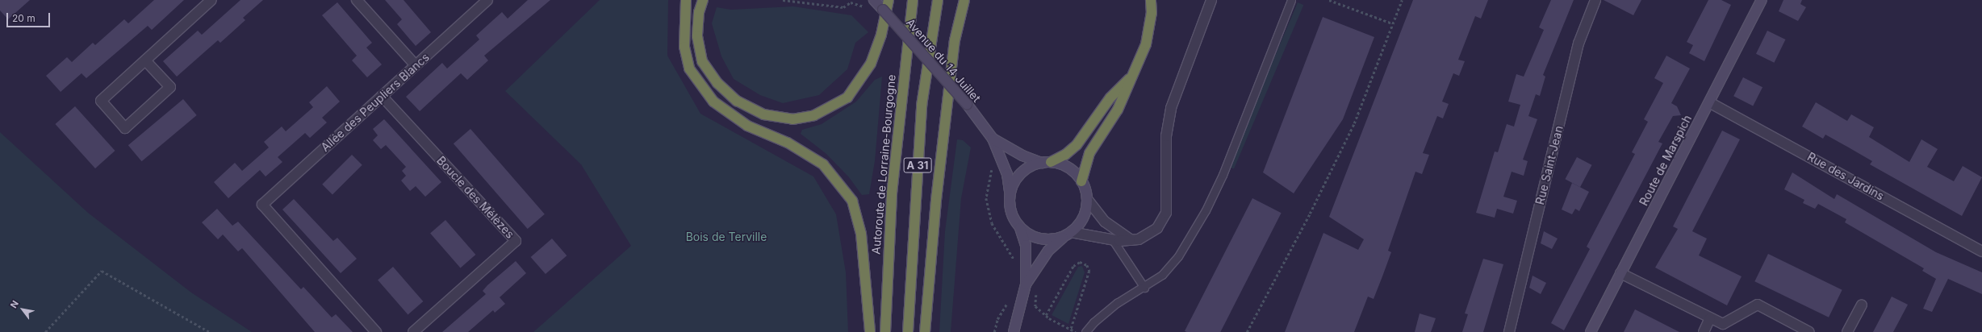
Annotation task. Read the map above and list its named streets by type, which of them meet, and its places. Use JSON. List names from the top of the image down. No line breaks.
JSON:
{"streets":{"highway":["Autoroute de Lorraine-Bourgogne","A 31"],"main road":["Avenue du 14 Juillet","Route de Marspich"],"street":["Allée des Peupliers Blancs","Rue Saint-Jean","Rue des Jardins","Boucle des Mélèzes"]},"crossings":[["Allée des Peupliers Blancs","Boucle des Mélèzes"],["Route de Marspich","Rue des Jardins"]],"parks":["Bois de Terville"],"scale_bar":"20 m","north":"top left"}
